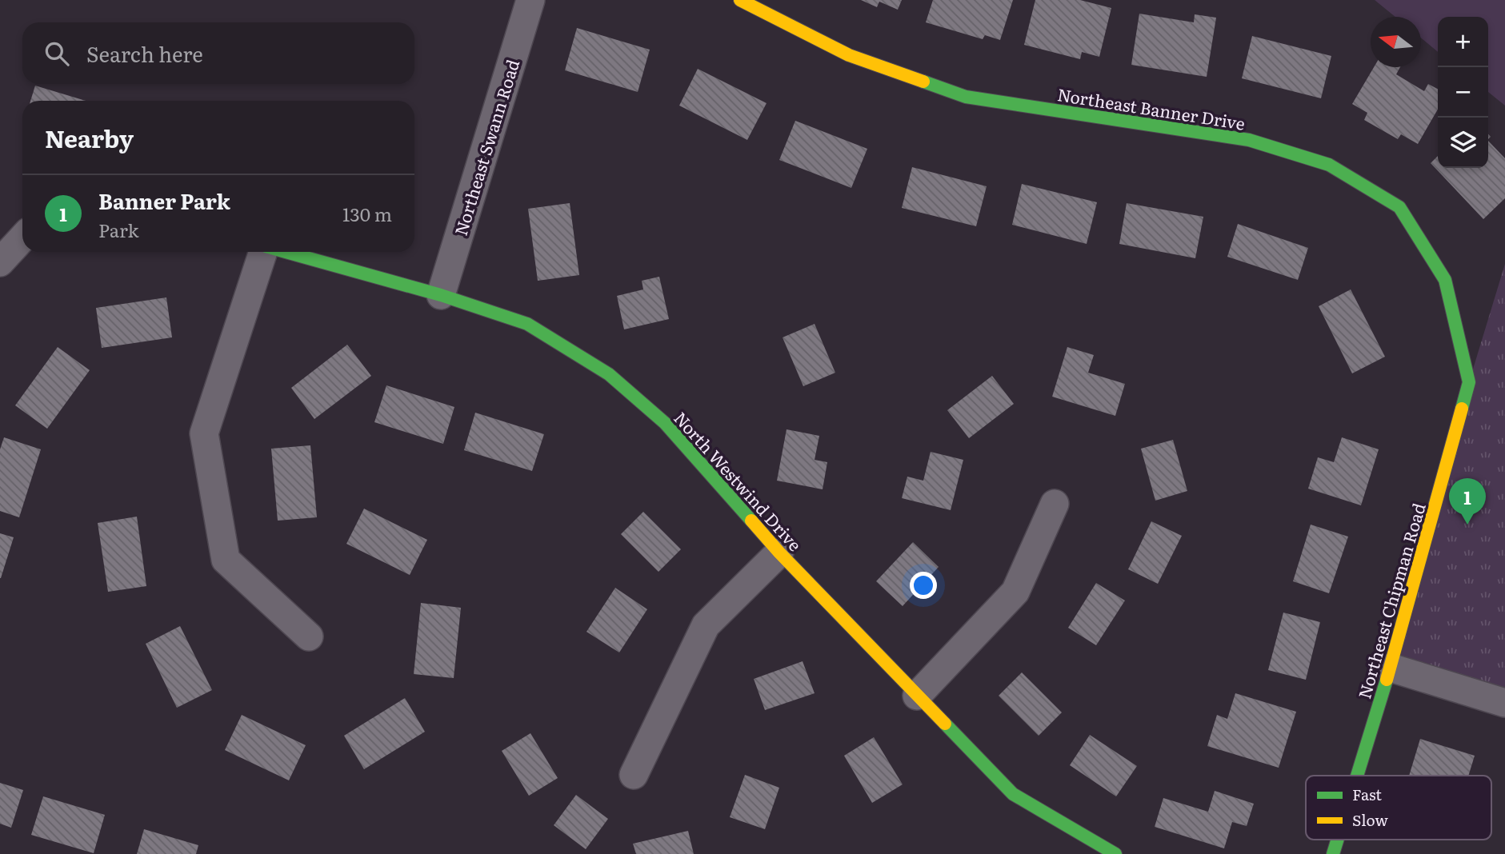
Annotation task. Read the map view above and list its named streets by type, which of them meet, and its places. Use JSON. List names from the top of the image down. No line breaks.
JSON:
{"streets":{"street":["Northeast Banner Drive","Northeast Swann Road","North Westwind Drive","Northeast Chipman Road"]},"crossings":[["Northeast Banner Drive","Northeast Chipman Road"],["Northeast Swann Road","North Westwind Drive"]],"legend":["Fast","Slow"],"north":"left","page":{"map_buttons":["+","−"],"search":"Search here","heading":"Nearby","list":[{"mark":"1","name":"Banner Park","note":"Park","value":"130 m"}],"pins":"1"}}
